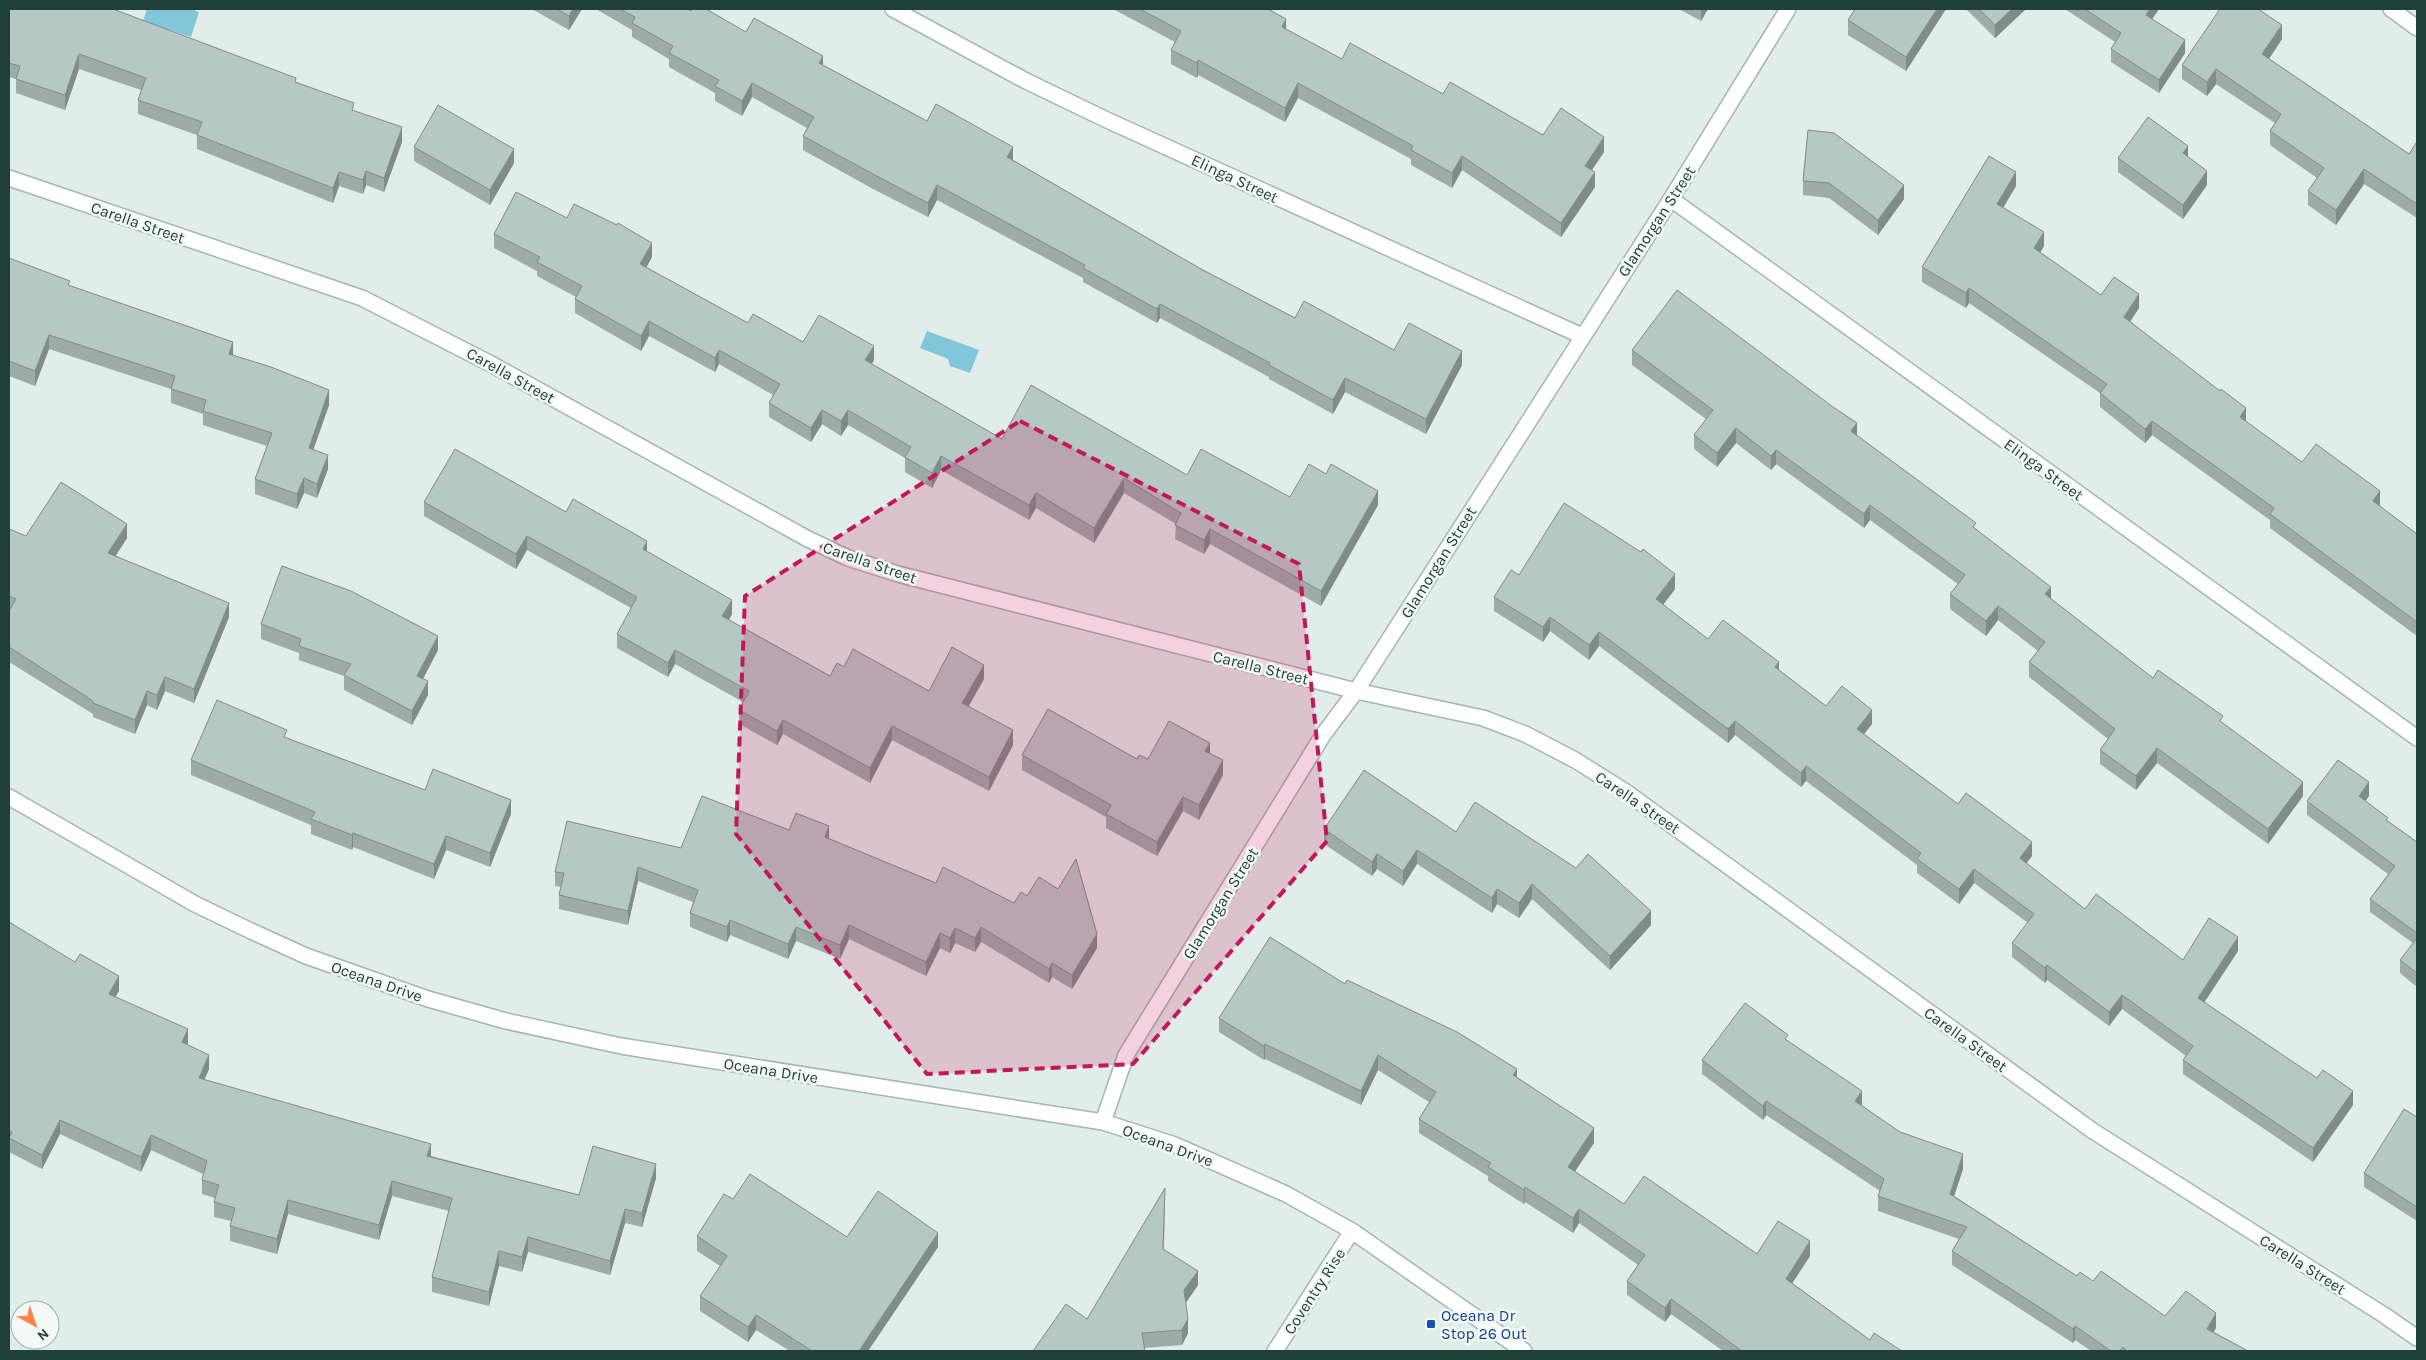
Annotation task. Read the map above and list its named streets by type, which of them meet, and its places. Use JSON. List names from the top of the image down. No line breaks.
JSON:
{"streets":{"street":["Elinga Street","Glamorgan Street","Carella Street","Oceana Drive","Coventry Rise"]},"crossings":[["Elinga Street","Glamorgan Street"],["Glamorgan Street","Carella Street"],["Glamorgan Street","Oceana Drive"],["Oceana Drive","Coventry Rise"]],"places":{"transit":["Oceana Dr Stop 26 Out"]},"north":"bottom right"}
